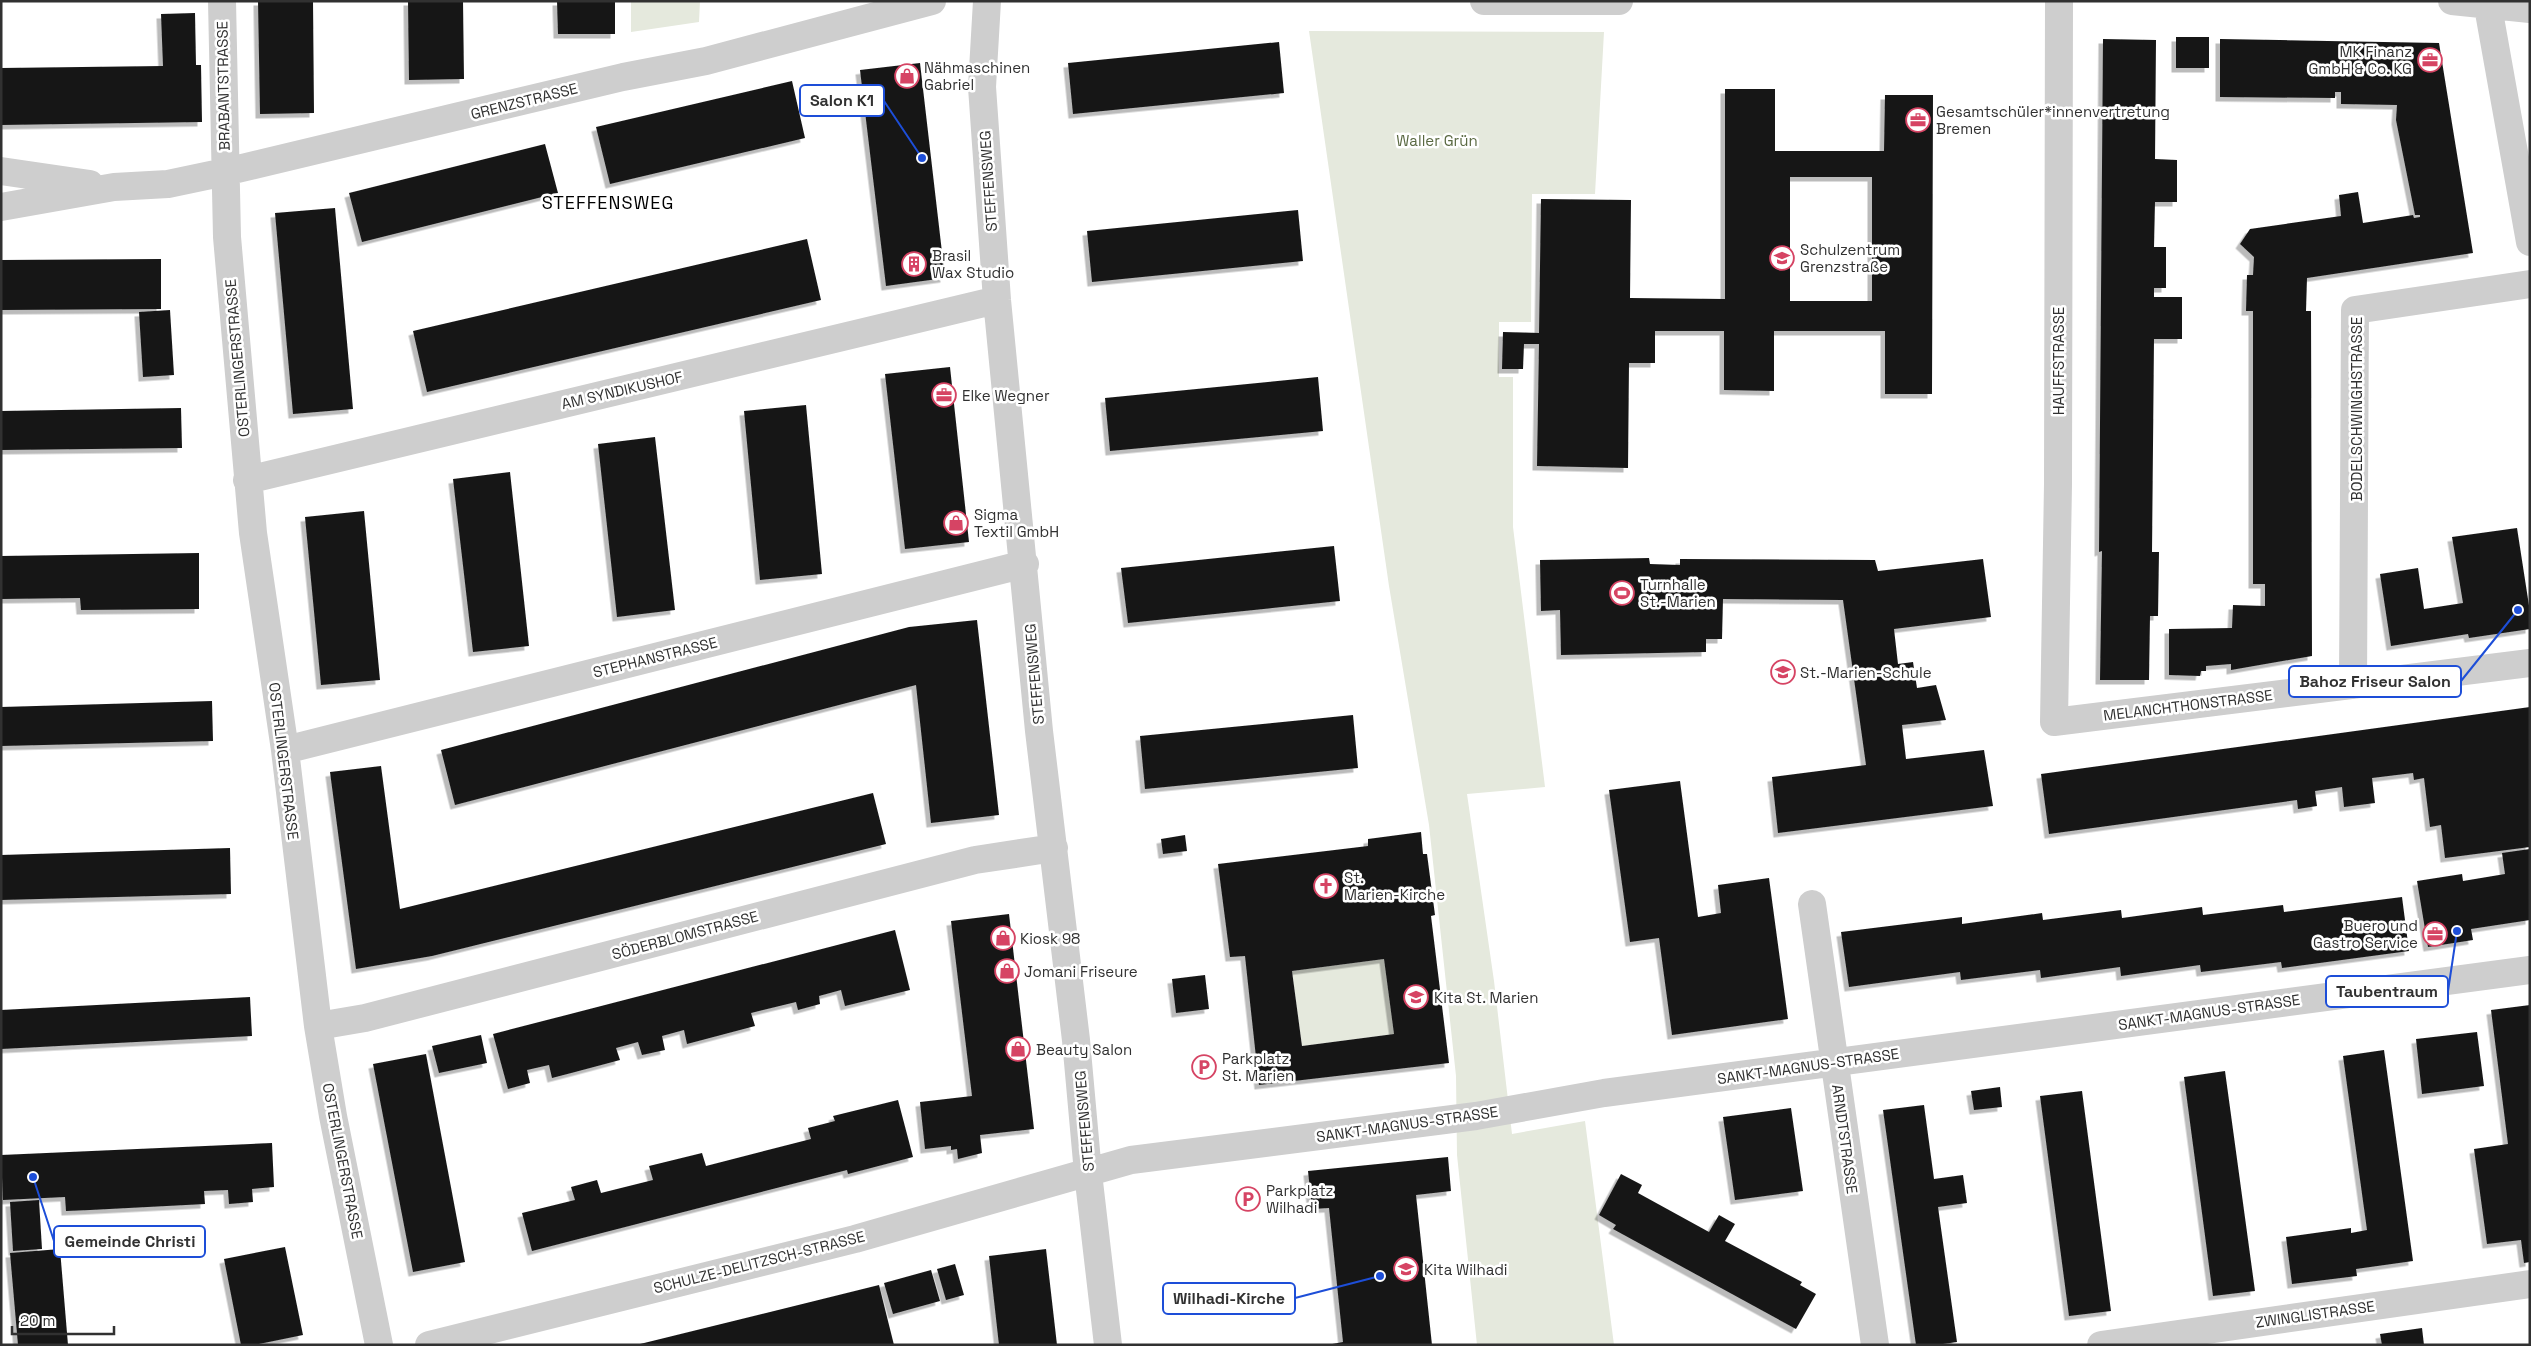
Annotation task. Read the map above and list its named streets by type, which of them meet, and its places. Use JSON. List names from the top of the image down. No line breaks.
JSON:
{"streets":{"street":["BRABANTSTRASSE","GRENZSTRASSE","STEFFENSWEG","OSTERLINGERSTRASSE","HAUFFSTRASSE","AM SYNDIKUSHOF","BODELSCHWINGHSTRASSE","STEPHANSTRASSE","MELANCHTHONSTRASSE","SÖDERBLOMSTRASSE","SANKT-MAGNUS-STRASSE","ARNDTSTRASSE","SCHULZE-DELITZSCH-STRASSE","ZWINGLISTRASSE"]},"crossings":[["BRABANTSTRASSE","GRENZSTRASSE"],["BRABANTSTRASSE","OSTERLINGERSTRASSE"],["GRENZSTRASSE","OSTERLINGERSTRASSE"],["STEFFENSWEG","AM SYNDIKUSHOF"],["STEFFENSWEG","STEPHANSTRASSE"],["STEFFENSWEG","SÖDERBLOMSTRASSE"],["STEFFENSWEG","SANKT-MAGNUS-STRASSE"],["STEFFENSWEG","SCHULZE-DELITZSCH-STRASSE"],["OSTERLINGERSTRASSE","AM SYNDIKUSHOF"],["OSTERLINGERSTRASSE","STEPHANSTRASSE"],["OSTERLINGERSTRASSE","SÖDERBLOMSTRASSE"],["HAUFFSTRASSE","MELANCHTHONSTRASSE"],["BODELSCHWINGHSTRASSE","MELANCHTHONSTRASSE"],["SANKT-MAGNUS-STRASSE","ARNDTSTRASSE"],["SANKT-MAGNUS-STRASSE","SCHULZE-DELITZSCH-STRASSE"]],"districts":["STEFFENSWEG"],"parks":["Waller Grün"],"places":{"office":["MK Finanz GmbH & Co. KG","Gesamtschüler*innenvertretung Bremen","Elke Wegner","Buero und Gastro Service"],"shop":["Nähmaschinen Gabriel","Sigma Textil GmbH","Kiosk 98","Jomani Friseure","Beauty Salon"],"other":["Salon K1","Bahoz Friseur Salon","Taubentraum","Gemeinde Christi","Wilhadi-Kirche"],"school or university":["Schulzentrum Grenzstraße","St.-Marien-Schule","Kita St. Marien","Kita Wilhadi"],"building":["Brasil Wax Studio"],"sports":["Turnhalle St.-Marien"],"church":["St. Marien-Kirche"],"parking":["Parkplatz St. Marien","Parkplatz Wilhadi"]},"scale_bar":"20 m"}
